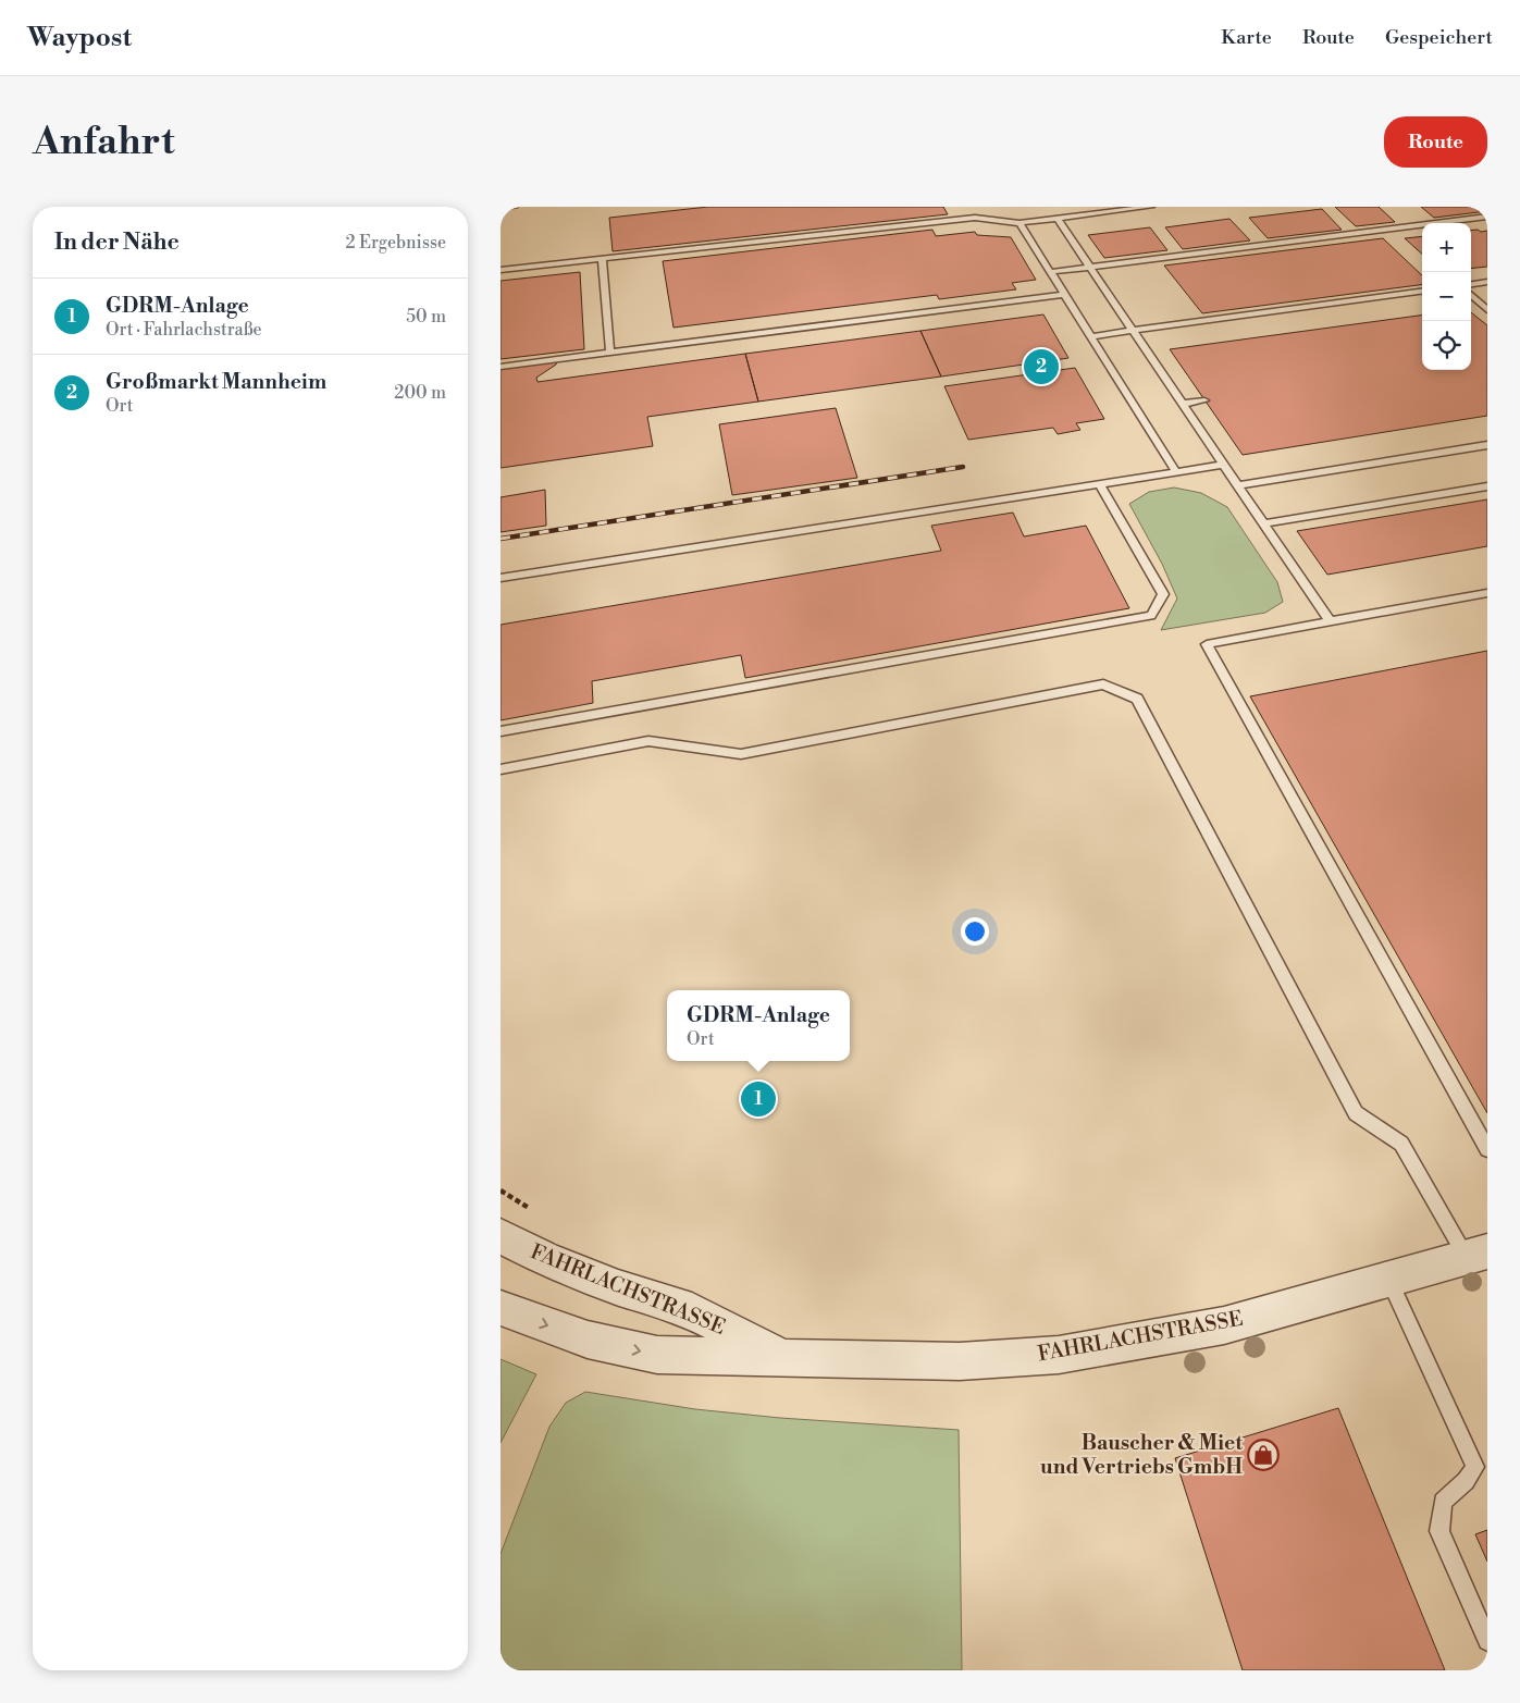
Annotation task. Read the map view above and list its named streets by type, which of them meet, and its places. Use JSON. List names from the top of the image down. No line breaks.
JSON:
{"streets":{"street":["FAHRLACHSTRASSE"]},"places":{"shop":["Bauscher & Miet und Vertriebs GmbH"]},"page":{"header":"Waypost","nav":["Karte","Route","Gespeichert"],"buttons":"Route","title":"Anfahrt","heading":["In der Nähe","2 Ergebnisse"],"map_buttons":["+","−"],"list":[{"mark":"1","name":"GDRM-Anlage","note":"Ort · Fahrlachstraße","value":"50 m"},{"mark":"2","name":"Großmarkt Mannheim","note":"Ort","value":"200 m"}],"pins":["2","1"],"popup":["GDRM-Anlage","Ort"]}}
